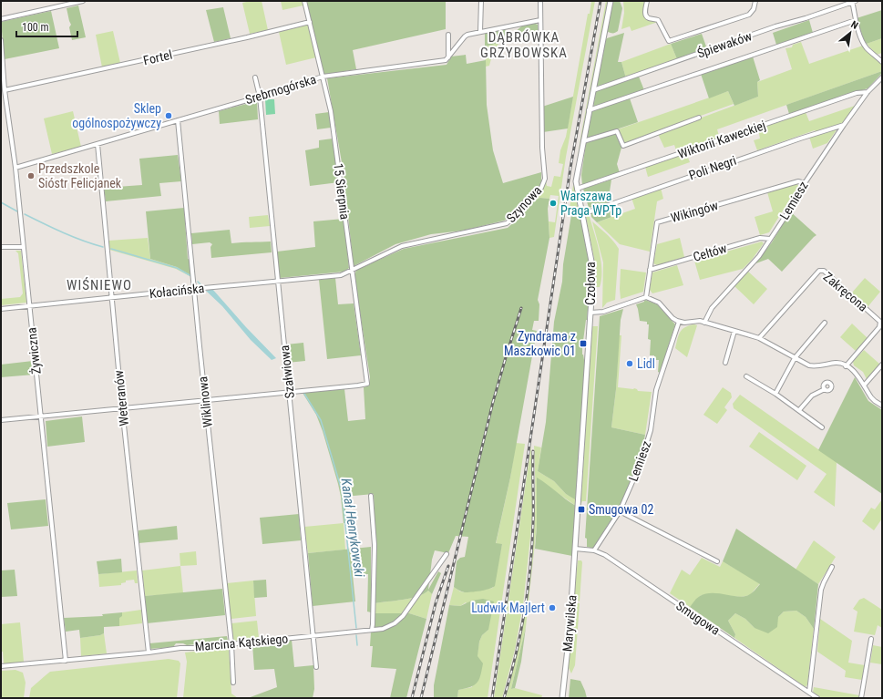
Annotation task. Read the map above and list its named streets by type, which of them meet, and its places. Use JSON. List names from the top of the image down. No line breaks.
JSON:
{"streets":{"street":["Śpiewaków","Fortel","Srebrnogórska","Wiktorii Kaweckiej","Poli Negri","15 Sierpnia","Lemiesz","Szynowa","Wikingów","Celtów","Czołowa","Kołacińska","Zakręcona","Żywiczna","Szałwiowa","Weteranów","Wiklinowa","Smugowa","Marywilska","Marcina Kątskiego"]},"crossings":[["Śpiewaków","Czołowa"],["Fortel","15 Sierpnia"],["Fortel","Żywiczna"],["Srebrnogórska","15 Sierpnia"],["Srebrnogórska","Żywiczna"],["Srebrnogórska","Szałwiowa"],["Srebrnogórska","Weteranów"],["Srebrnogórska","Wiklinowa"],["Wiktorii Kaweckiej","Lemiesz"],["Wiktorii Kaweckiej","Czołowa"],["Poli Negri","Lemiesz"],["Poli Negri","Czołowa"],["15 Sierpnia","Szynowa"],["15 Sierpnia","Kołacińska"],["15 Sierpnia","Szałwiowa"],["Lemiesz","Wikingów"],["Lemiesz","Celtów"],["Lemiesz","Smugowa"],["Szynowa","Kołacińska"],["Wikingów","Celtów"],["Czołowa","Smugowa"],["Czołowa","Marywilska"],["Kołacińska","Żywiczna"],["Kołacińska","Szałwiowa"],["Kołacińska","Weteranów"],["Kołacińska","Wiklinowa"],["Żywiczna","Marcina Kątskiego"],["Szałwiowa","Marcina Kątskiego"],["Weteranów","Marcina Kątskiego"],["Wiklinowa","Marcina Kątskiego"],["Smugowa","Marywilska"]],"districts":["DĄBRÓWKA GRZYBOWSKA","WIŚNIEWO"],"water":["Kanał Henrykowski"],"places":{"other":["Sklep ogólnospożywczy","Przedszkole Sióstr Felicjanek","Warszawa Praga WPTp","Lidl","Ludwik Majlert"],"transit":["Zyndrama z Maszkowic 01","Smugowa 02"]},"scale_bar":"100 m","north":"top right"}
